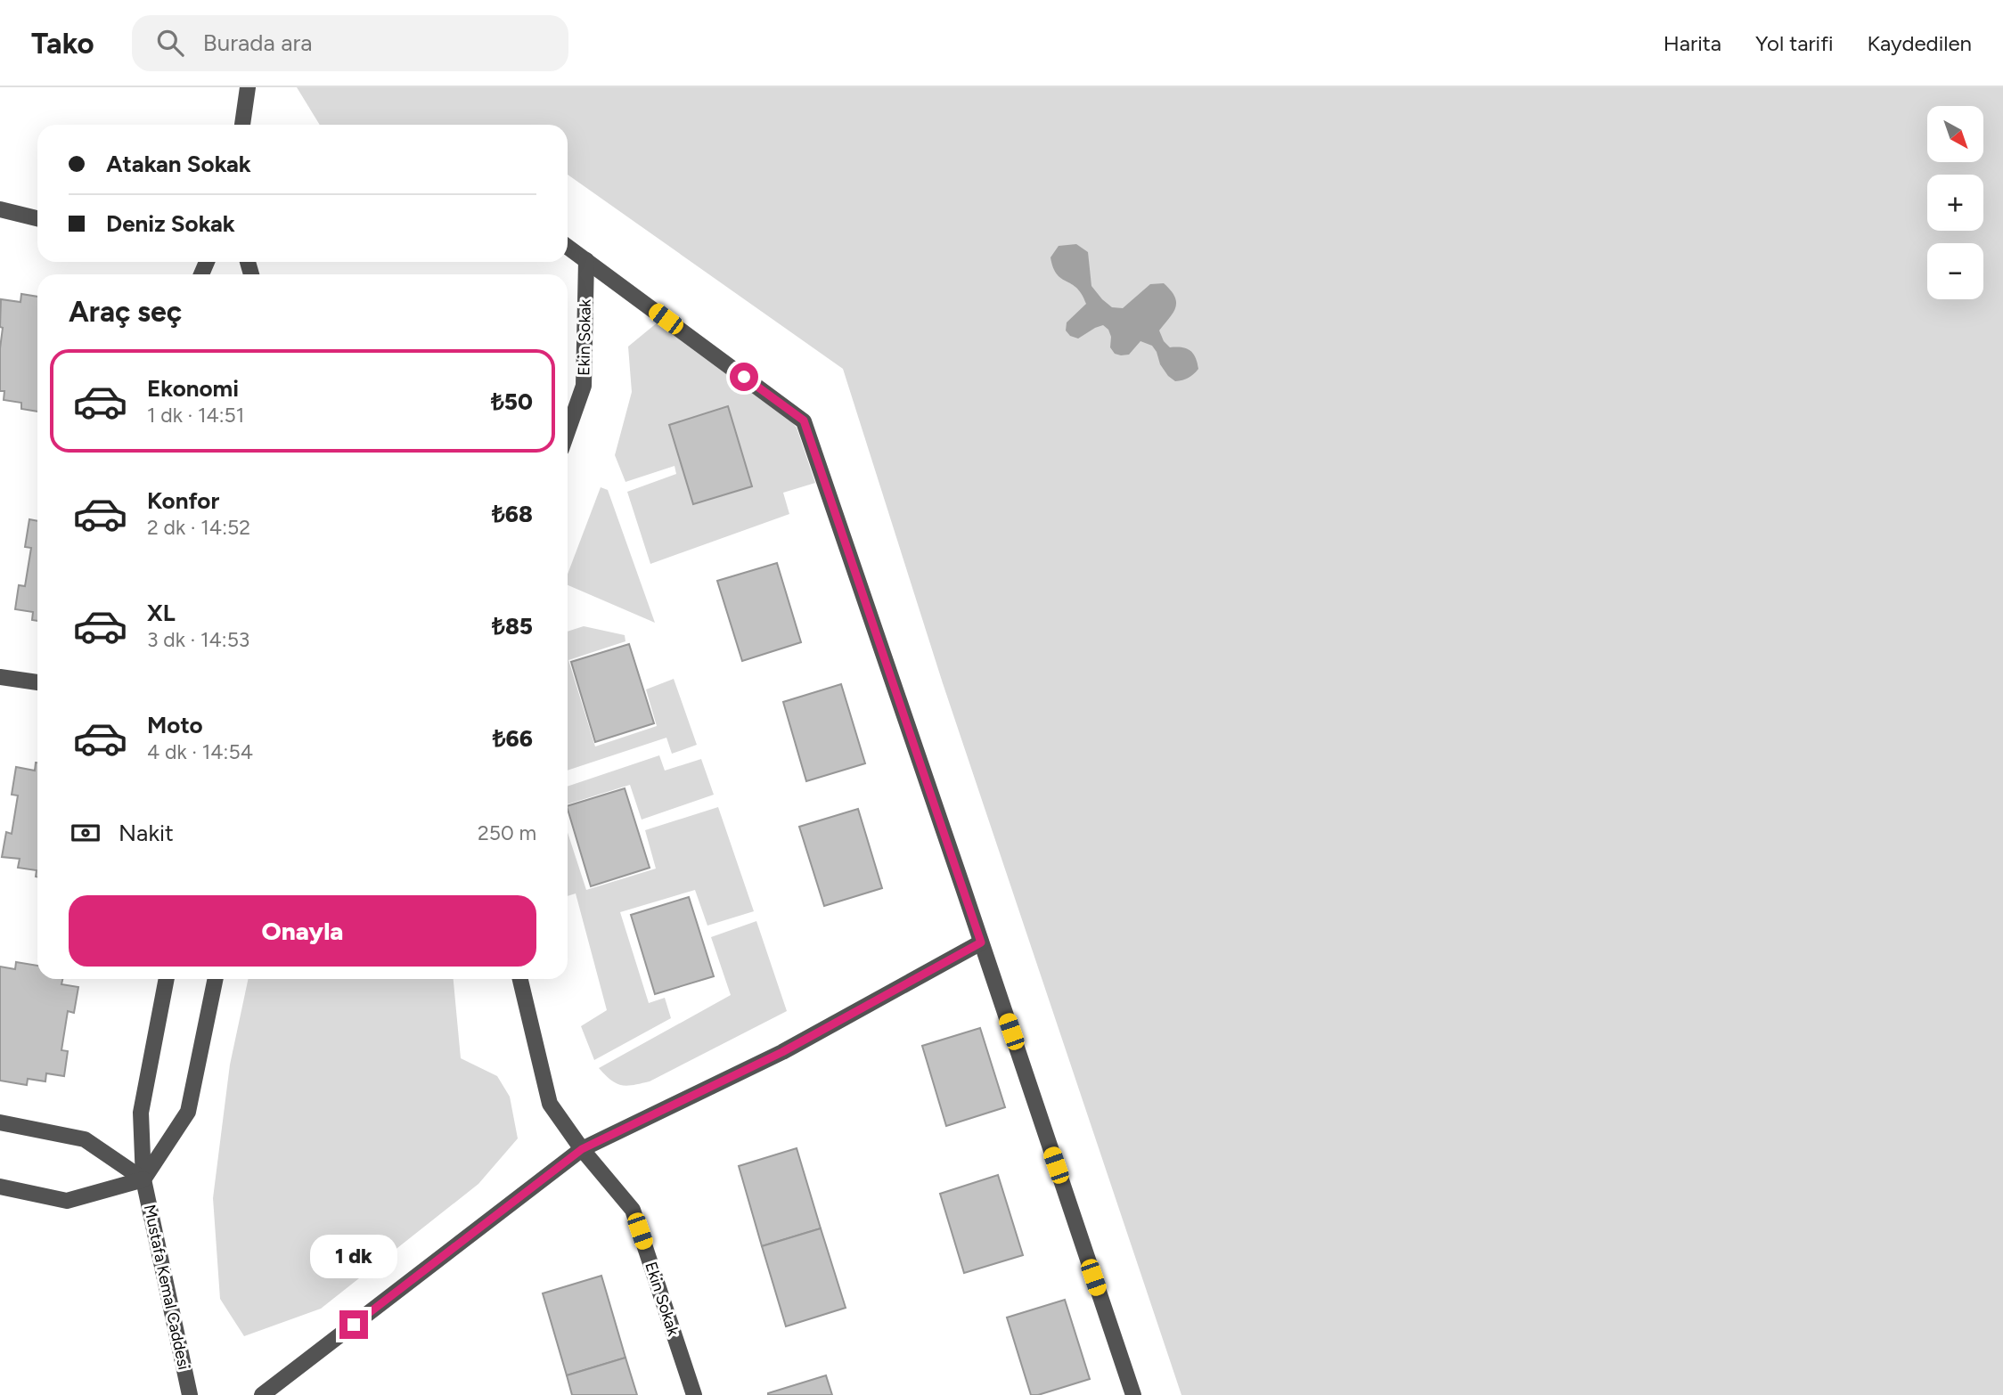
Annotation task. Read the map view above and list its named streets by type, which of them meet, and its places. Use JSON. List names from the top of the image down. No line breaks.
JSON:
{"streets":{"street":["Ekin Sokak","Mustafa Kemal Caddesi"]},"north":"bottom right","page":{"header":"Tako","search":"Burada ara","nav":["Harita","Yol tarifi","Kaydedilen"],"map_buttons":["+","−"],"banner":["Atakan Sokak","Deniz Sokak"],"heading":"Araç seç","list":[{"name":"Ekonomi","note":"1 dk · 14:51","value":"₺50"},{"name":"Konfor","note":"2 dk · 14:52","value":"₺68"},{"name":"XL","note":"3 dk · 14:53","value":"₺85"},{"name":"Moto","note":"4 dk · 14:54","value":"₺66"}],"pay":["Nakit","250 m"],"buttons":"Onayla","bubble":"1 dk"}}
